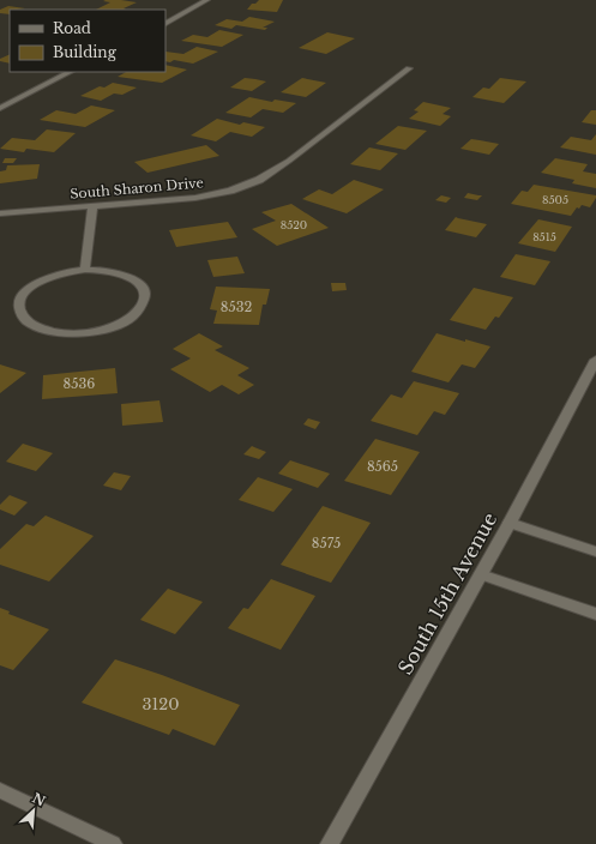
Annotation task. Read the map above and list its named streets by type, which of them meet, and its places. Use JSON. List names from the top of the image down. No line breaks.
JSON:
{"streets":{"street":["South Sharon Drive","South 15th Avenue"]},"house_numbers":["8505","8520","8515","8532","8536","8565","8575","3120"],"legend":["Road","Building"],"north":"top right"}
